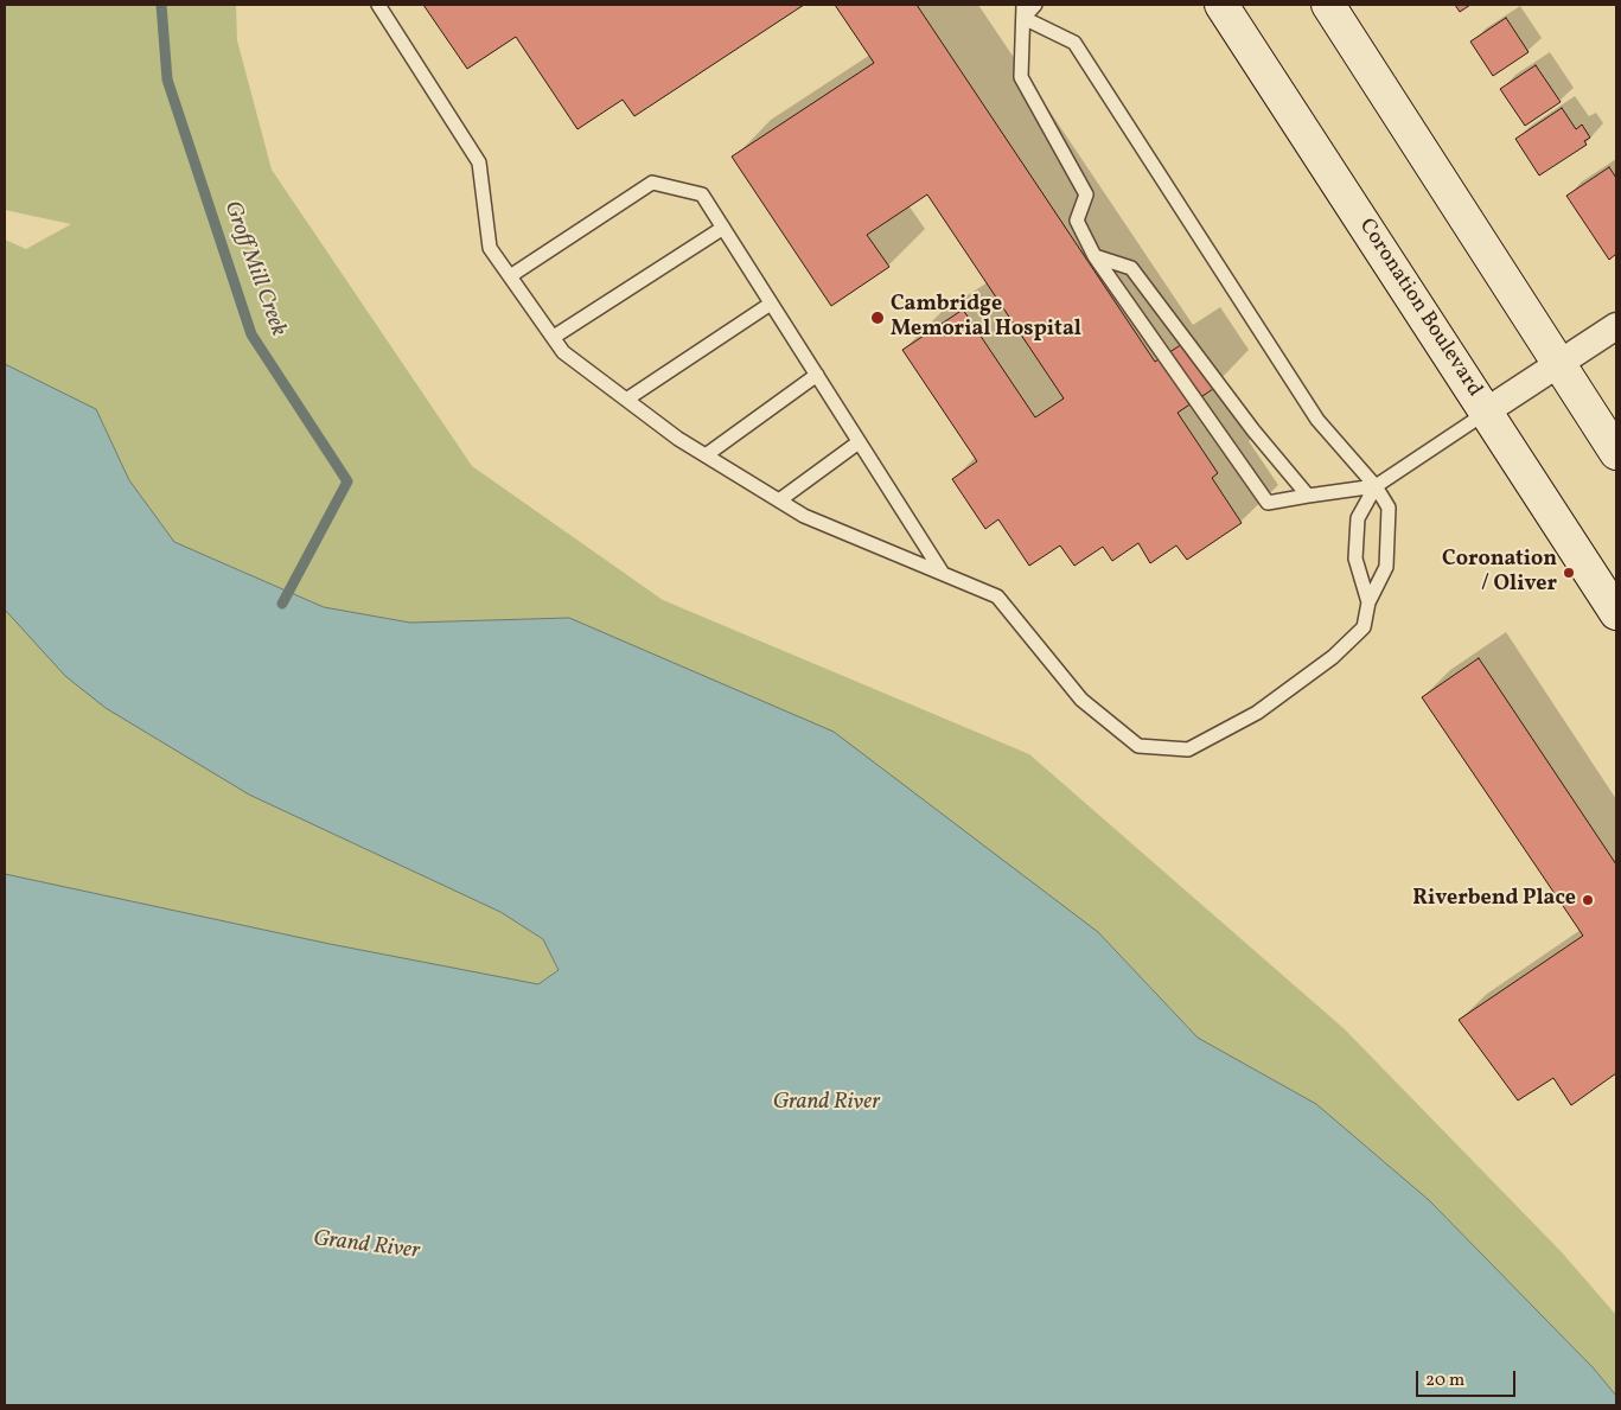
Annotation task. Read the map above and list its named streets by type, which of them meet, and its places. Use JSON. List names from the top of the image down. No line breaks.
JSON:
{"streets":{"main road":["Coronation Boulevard"]},"water":["Groff Mill Creek","Grand River"],"places":["Cambridge Memorial Hospital","Coronation / Oliver","Riverbend Place"],"scale_bar":"20 m"}
